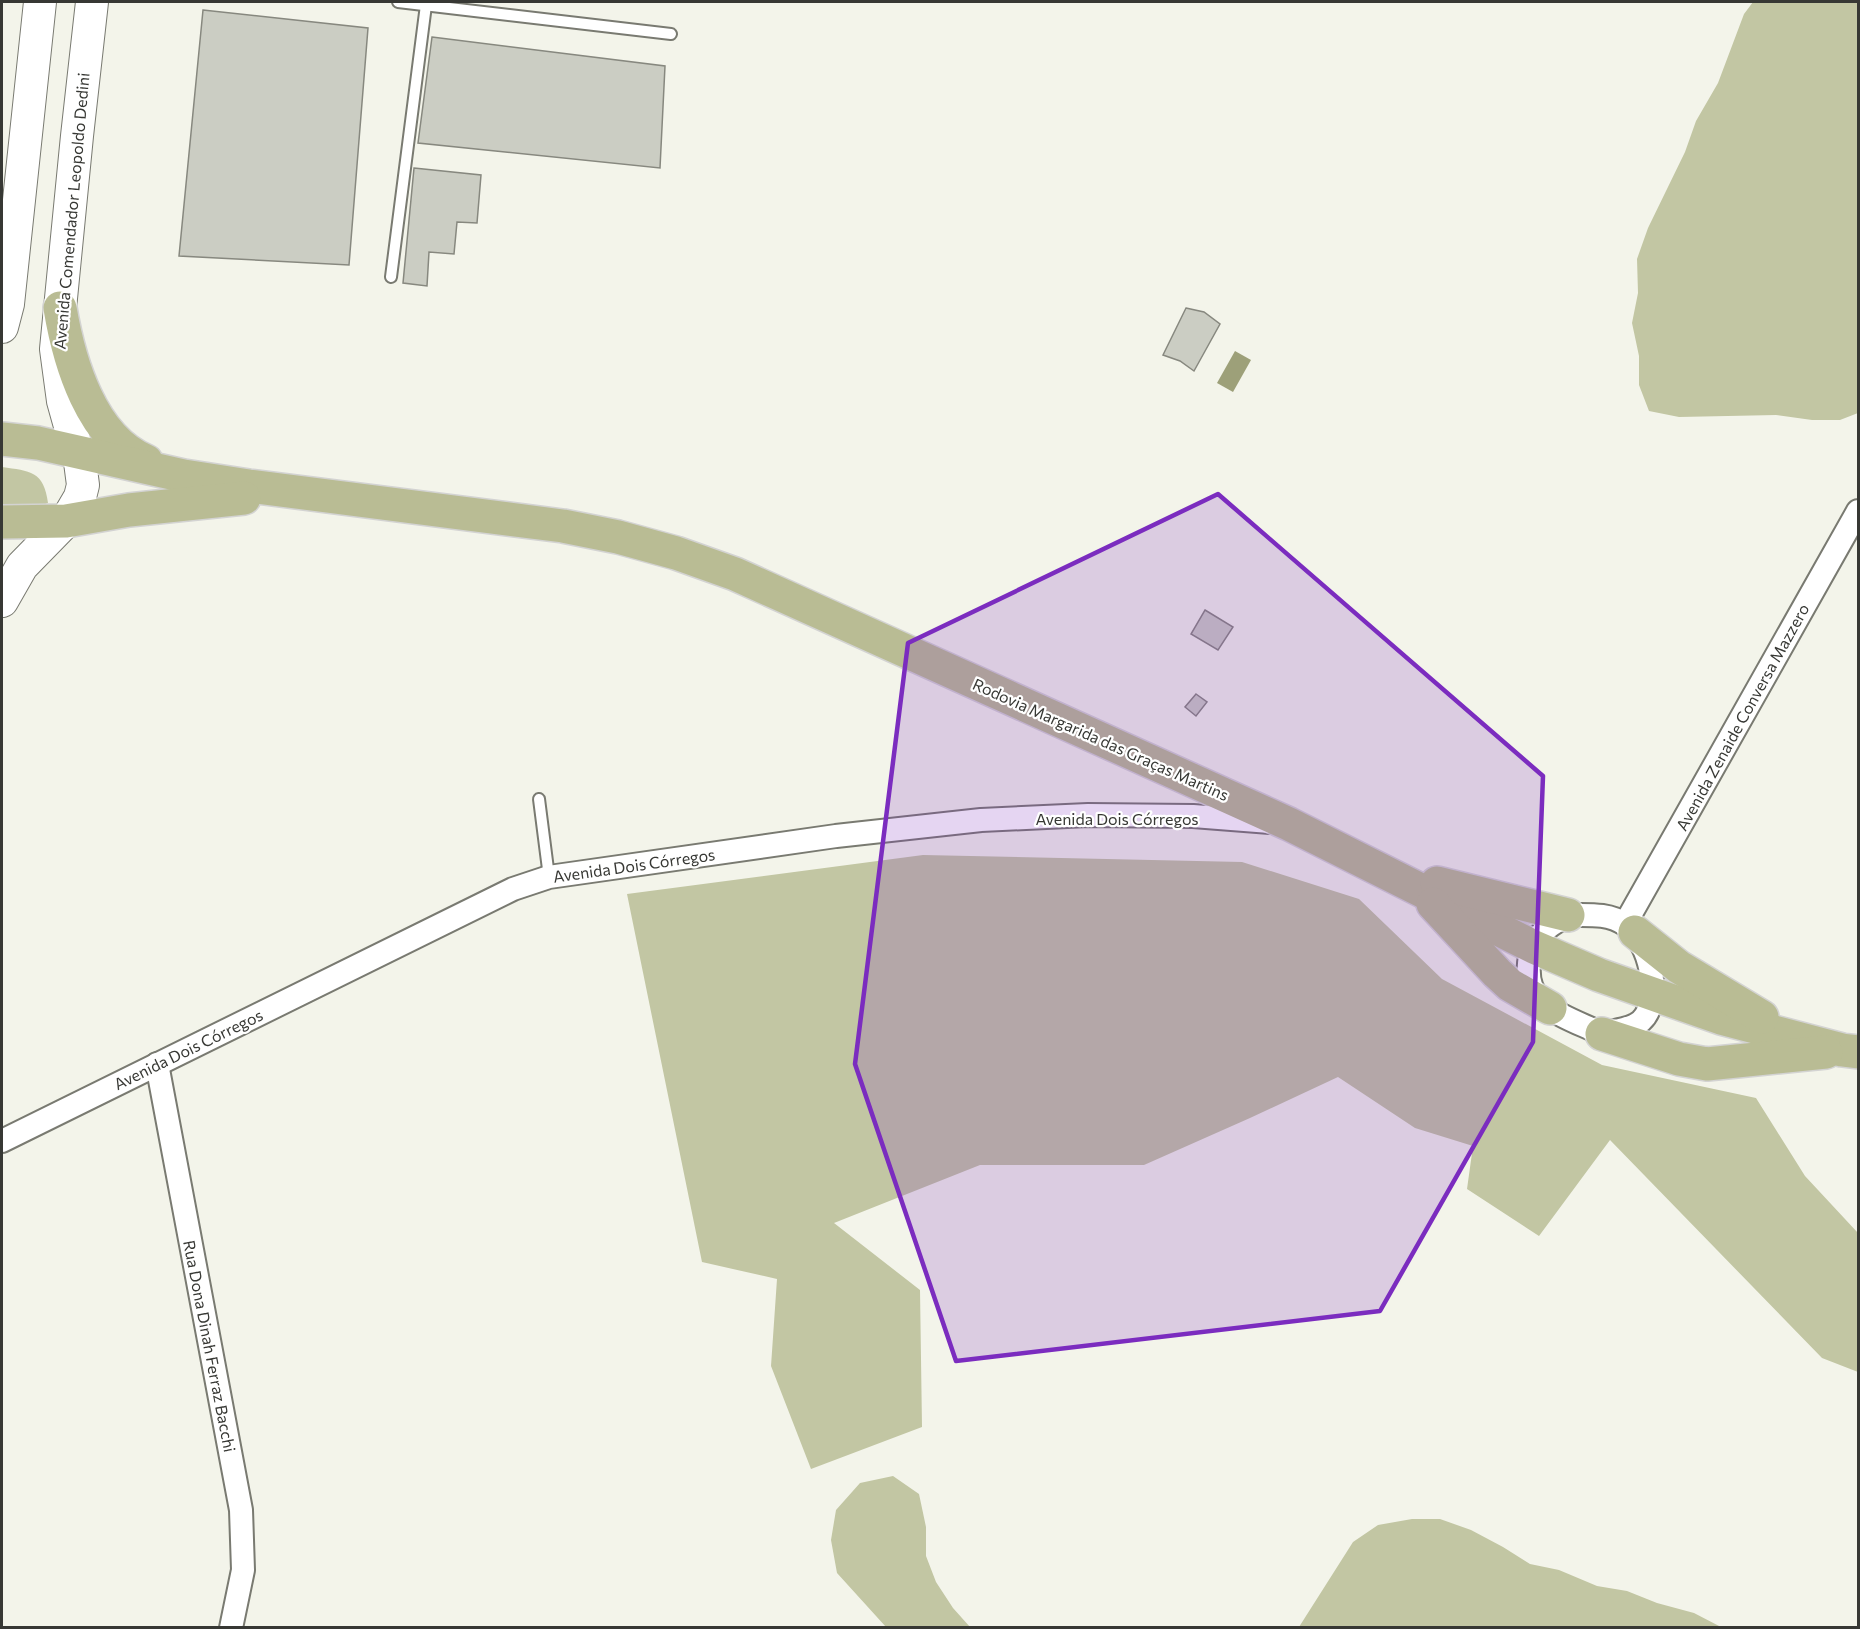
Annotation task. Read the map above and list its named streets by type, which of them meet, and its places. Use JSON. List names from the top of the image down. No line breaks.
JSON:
{"streets":{"main road":["Avenida Comendador Leopoldo Dedini","Rodovia Margarida das Graças Martins"],"street":["Avenida Zenaide Conversa Mazzero","Avenida Dois Córregos","Rua Dona Dinah Ferraz Bacchi"]},"crossings":[["Avenida Comendador Leopoldo Dedini","Rodovia Margarida das Graças Martins"],["Rodovia Margarida das Graças Martins","Avenida Dois Córregos"],["Avenida Dois Córregos","Rua Dona Dinah Ferraz Bacchi"]]}
